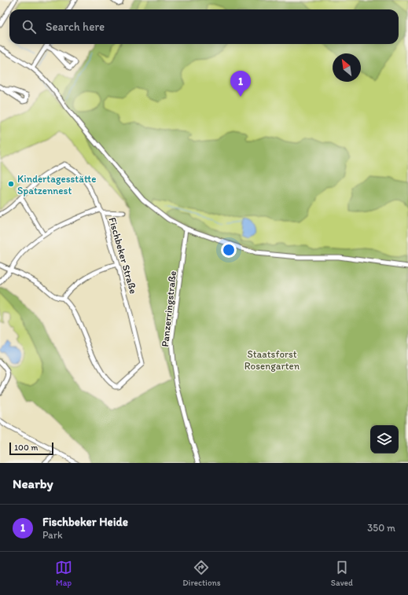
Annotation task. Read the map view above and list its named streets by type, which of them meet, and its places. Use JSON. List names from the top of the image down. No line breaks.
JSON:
{"streets":{"street":["Fischbeker Straße","Panzerringstraße"]},"parks":["Staatsforst Rosengarten"],"places":["Kindertagesstätte Spatzennest"],"scale_bar":"100 m","north":"top left","page":{"search":"Search here","pins":"1","scale":"100 m","heading":"Nearby","list":[{"mark":"1","name":"Fischbeker Heide","note":"Park","value":"350 m"}],"nav":["Map","Directions","Saved"]}}
